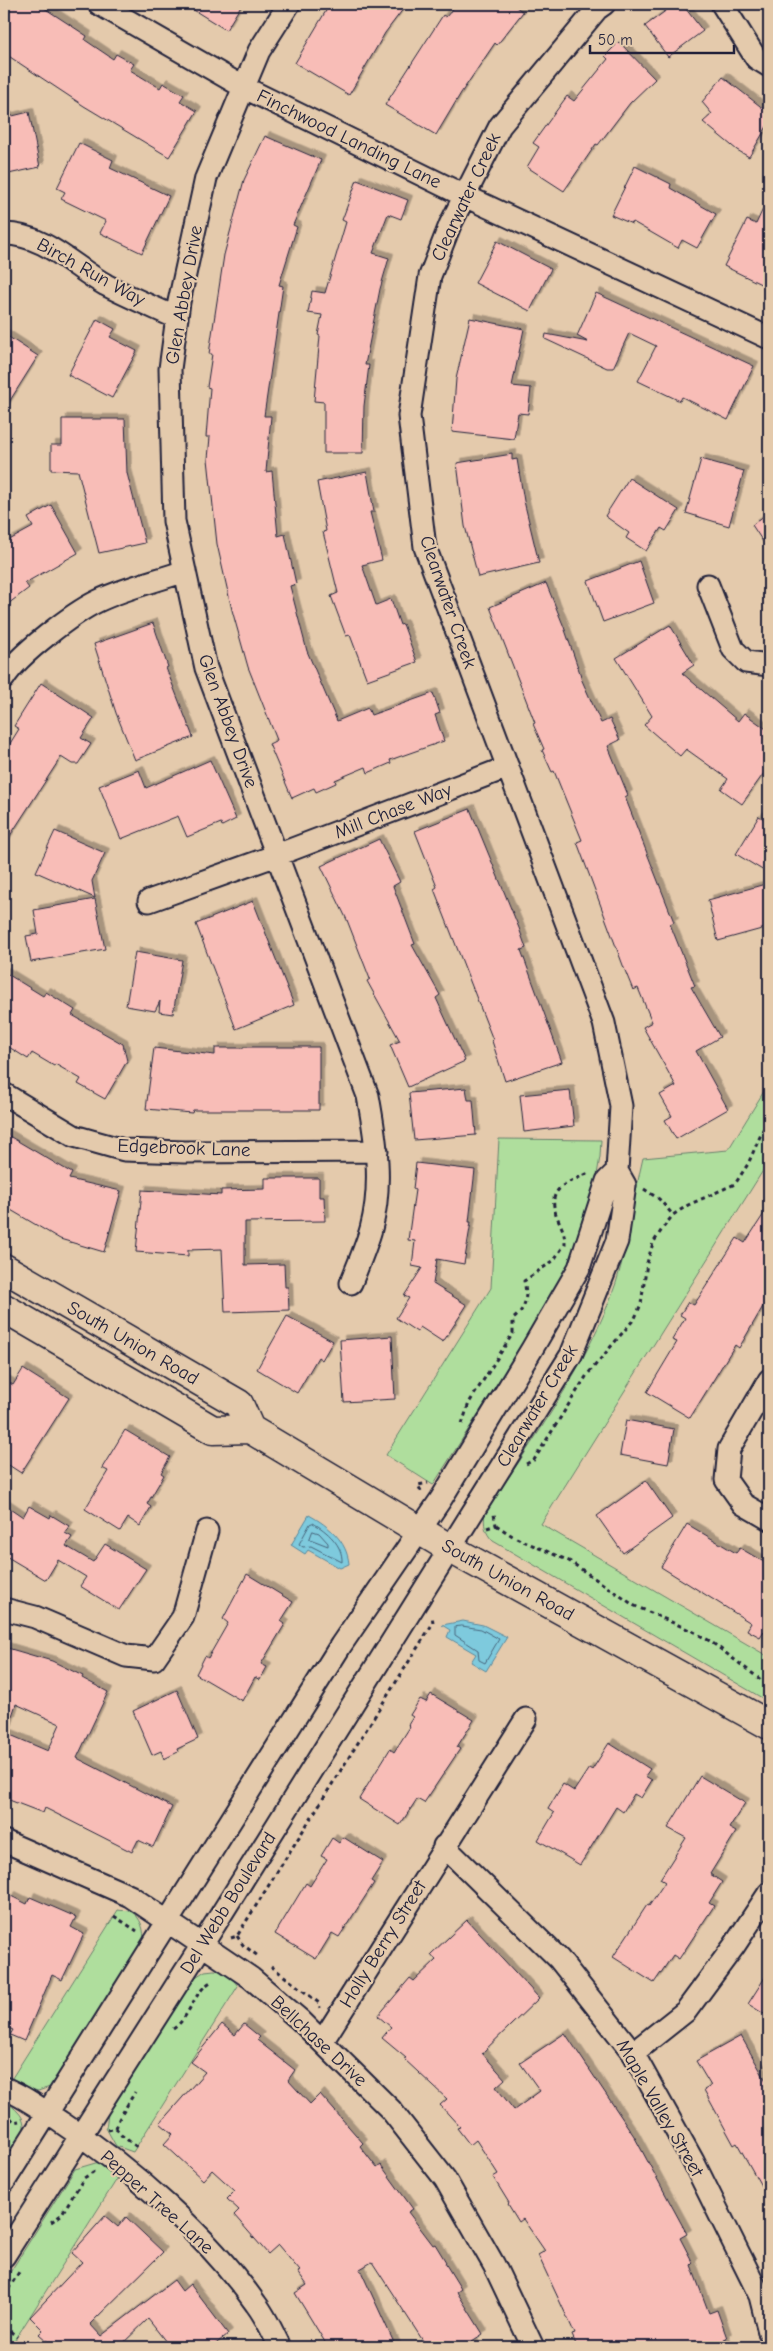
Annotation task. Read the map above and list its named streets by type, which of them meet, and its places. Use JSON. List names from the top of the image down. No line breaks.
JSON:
{"streets":{"street":["Finchwood Landing Lane","Clearwater Creek","Birch Run Way","Glen Abbey Drive","Mill Chase Way","Edgebrook Lane","South Union Road","Del Webb Boulevard","Holly Berry Street","Bellchase Drive","Maple Valley Street","Pepper Tree Lane"]},"crossings":[["Finchwood Landing Lane","Clearwater Creek"],["Finchwood Landing Lane","Glen Abbey Drive"],["Clearwater Creek","Mill Chase Way"],["Clearwater Creek","South Union Road"],["Clearwater Creek","Del Webb Boulevard"],["Birch Run Way","Glen Abbey Drive"],["Glen Abbey Drive","Mill Chase Way"],["Glen Abbey Drive","Edgebrook Lane"],["South Union Road","Del Webb Boulevard"],["Del Webb Boulevard","Bellchase Drive"],["Del Webb Boulevard","Pepper Tree Lane"],["Holly Berry Street","Bellchase Drive"],["Holly Berry Street","Maple Valley Street"]],"scale_bar":"50 m"}
